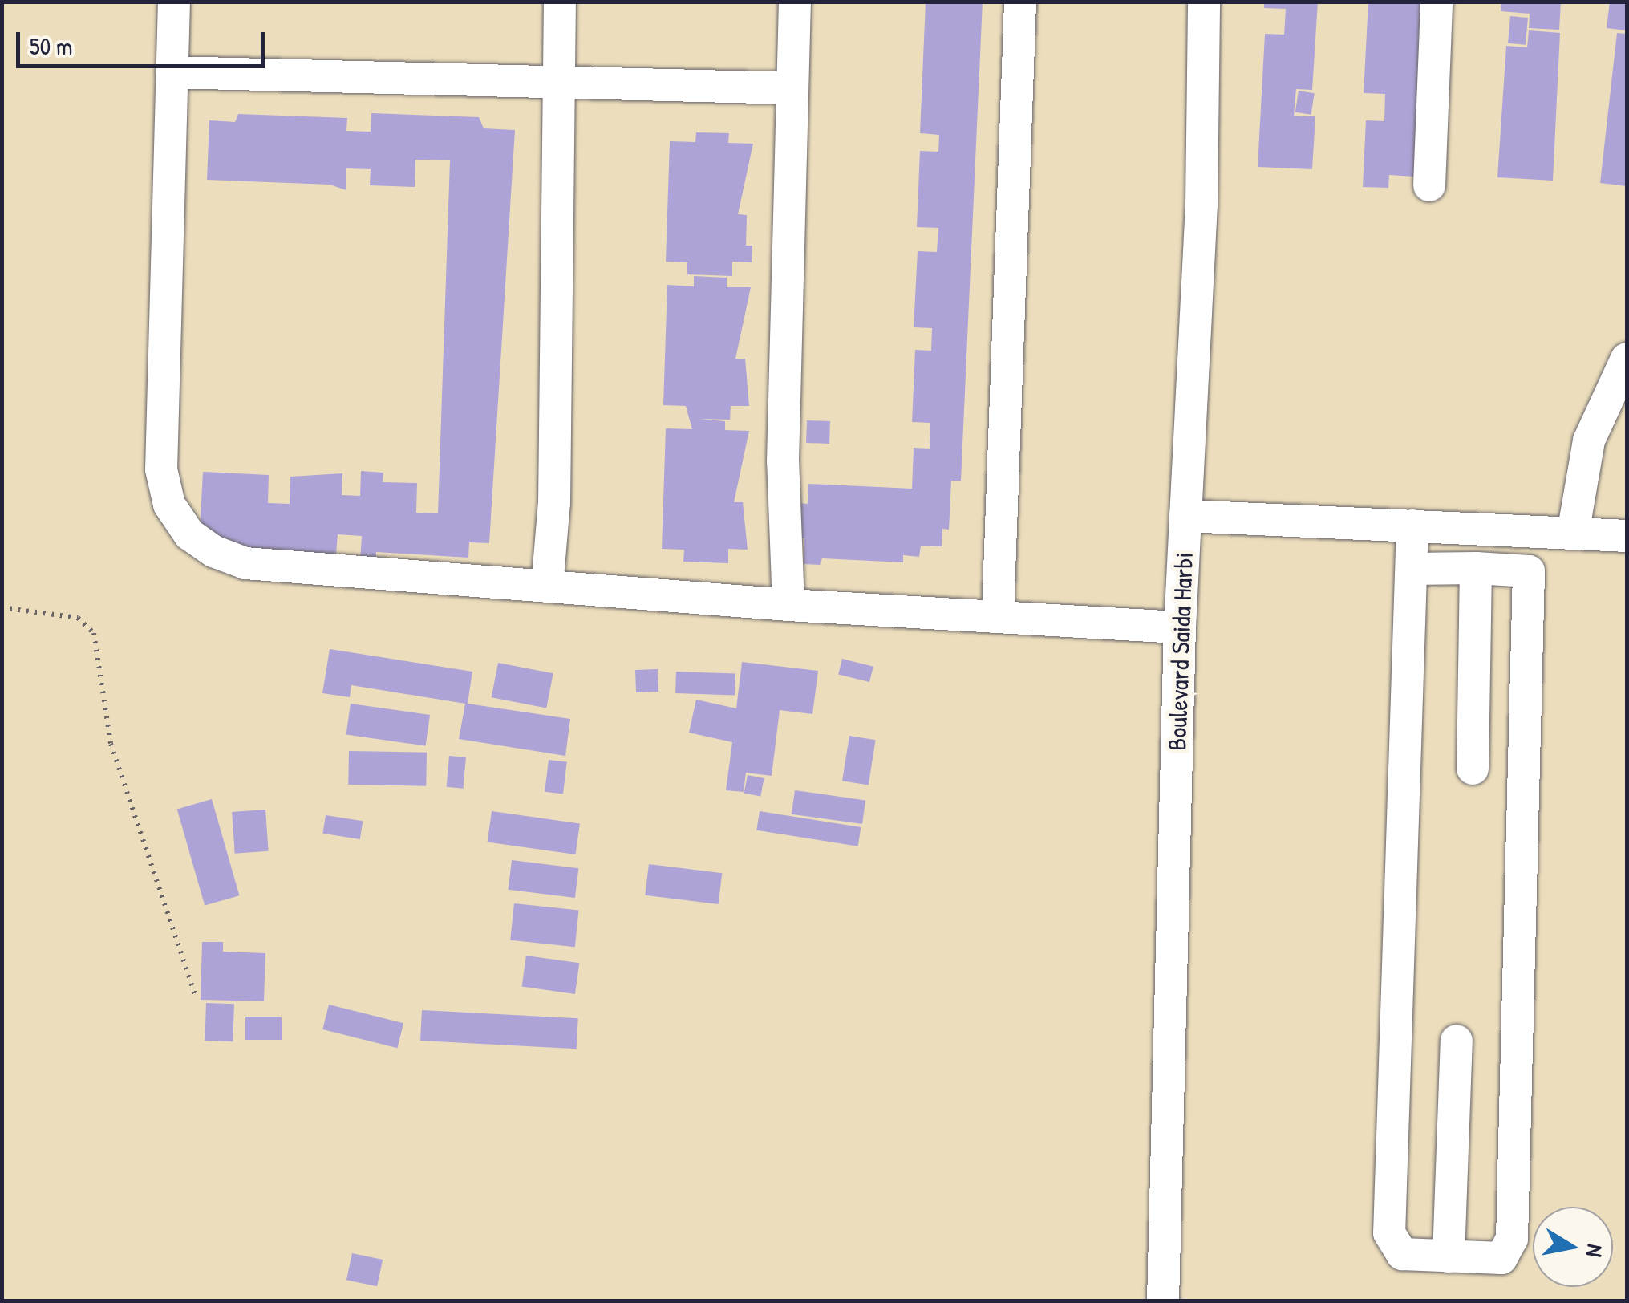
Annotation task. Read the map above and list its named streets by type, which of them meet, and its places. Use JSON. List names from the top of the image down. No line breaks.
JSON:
{"streets":{"street":["Boulevard Saida Harbi"]},"scale_bar":"50 m","north":"right"}
